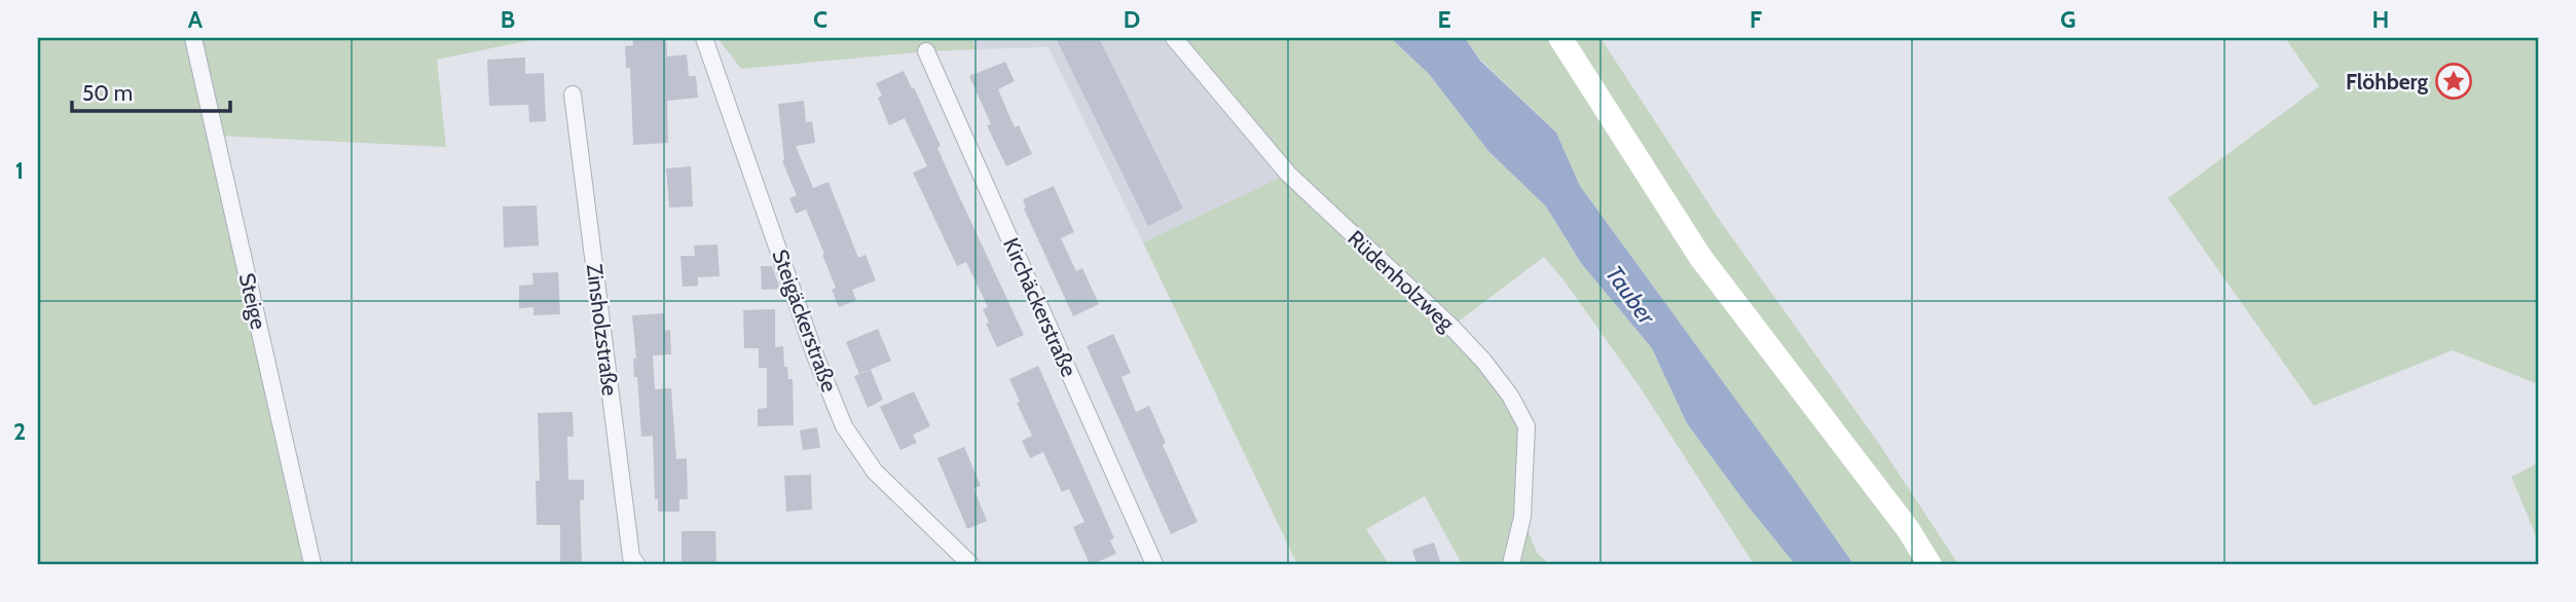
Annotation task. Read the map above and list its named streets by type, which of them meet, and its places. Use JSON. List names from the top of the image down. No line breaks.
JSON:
{"streets":{"street":["Rüdenholzweg","Steige","Kirchäckerstraße","Steigäckerstraße","Zinsholzstraße"]},"water":["Tauber"],"places":{"place":["Flöhberg"]},"scale_bar":"50 m","grid":{"columns":["A","B","C","D","E","F","G","H"],"rows":["1","2"]}}
